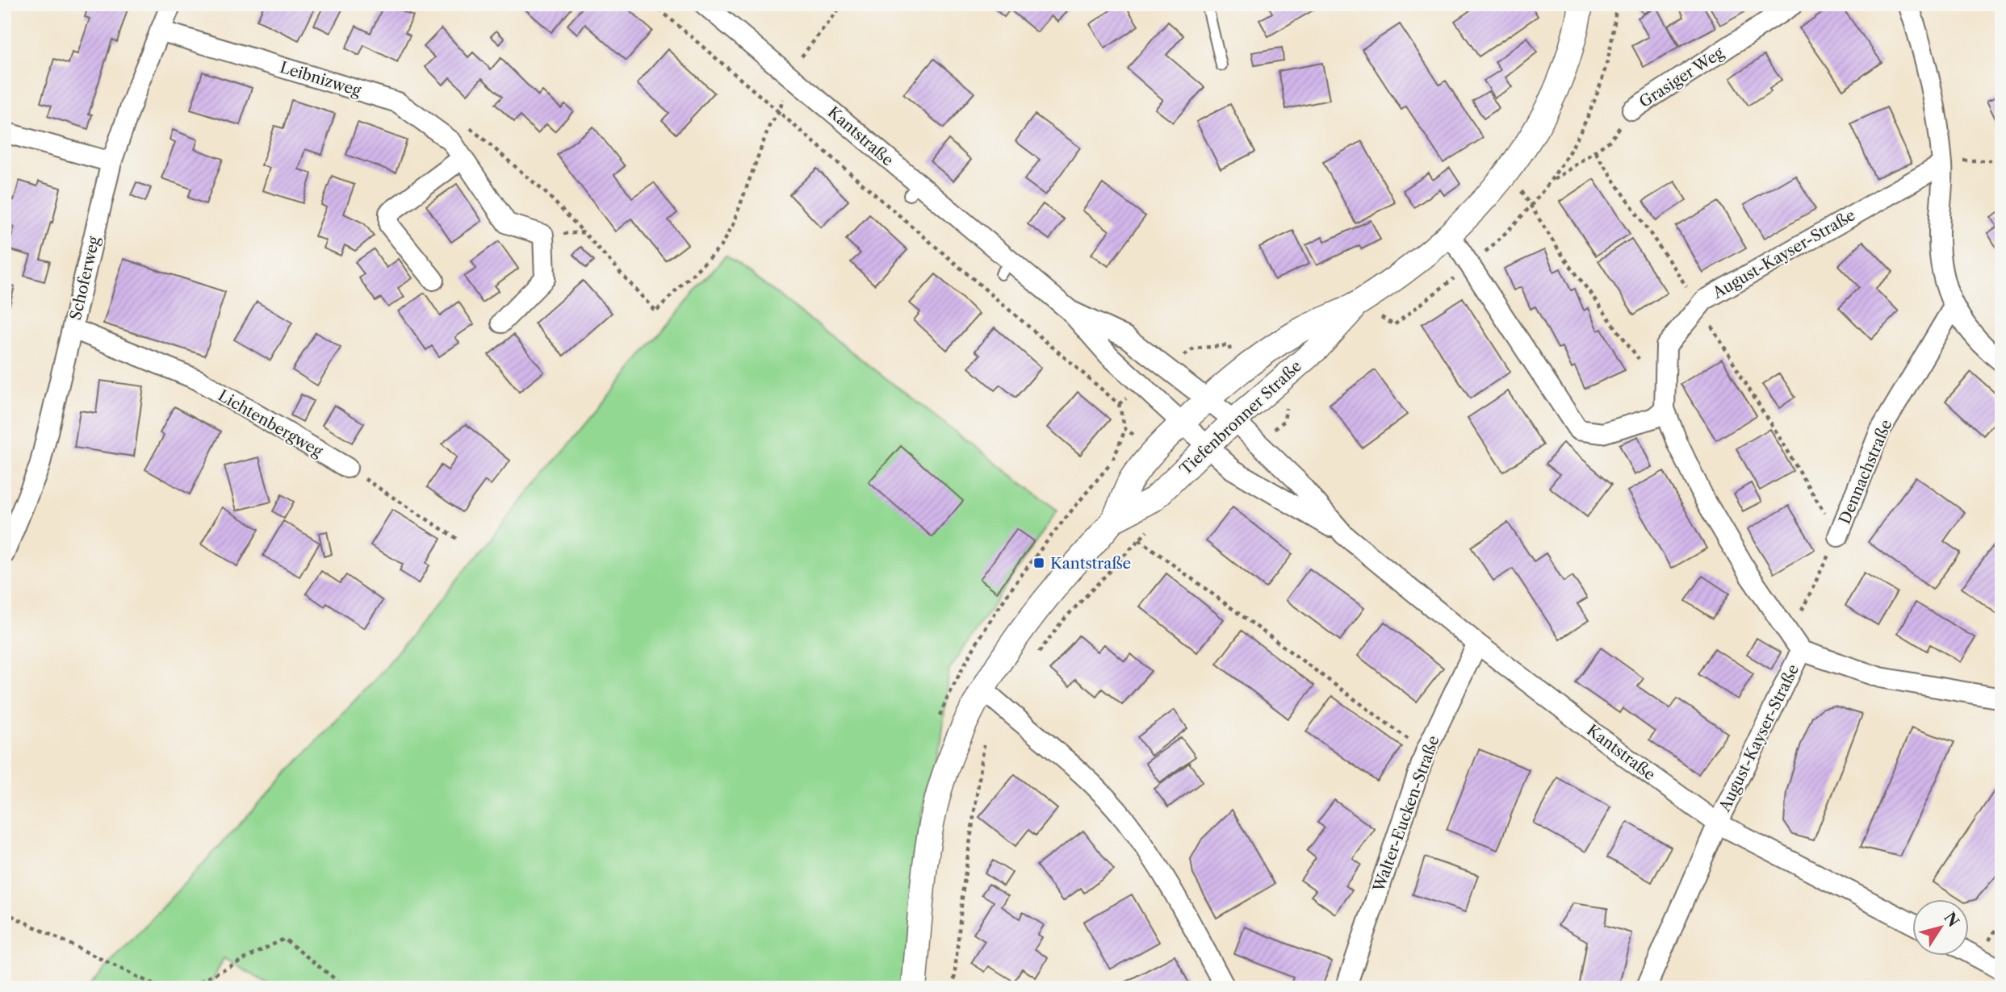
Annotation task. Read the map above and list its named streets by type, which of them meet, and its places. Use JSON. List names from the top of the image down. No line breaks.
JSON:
{"streets":{"street":["Grasiger Weg","Leibnizweg","Kantstraße","August-Kayser-Straße","Schoferweg","Tiefenbronner Straße","Lichtenbergweg","Dennachstraße","Walter-Eucken-Straße"]},"crossings":[["Leibnizweg","Schoferweg"],["Kantstraße","August-Kayser-Straße"],["Kantstraße","Tiefenbronner Straße"],["Kantstraße","Walter-Eucken-Straße"],["Schoferweg","Lichtenbergweg"]],"places":{"transit":["Kantstraße"]},"north":"top right"}
